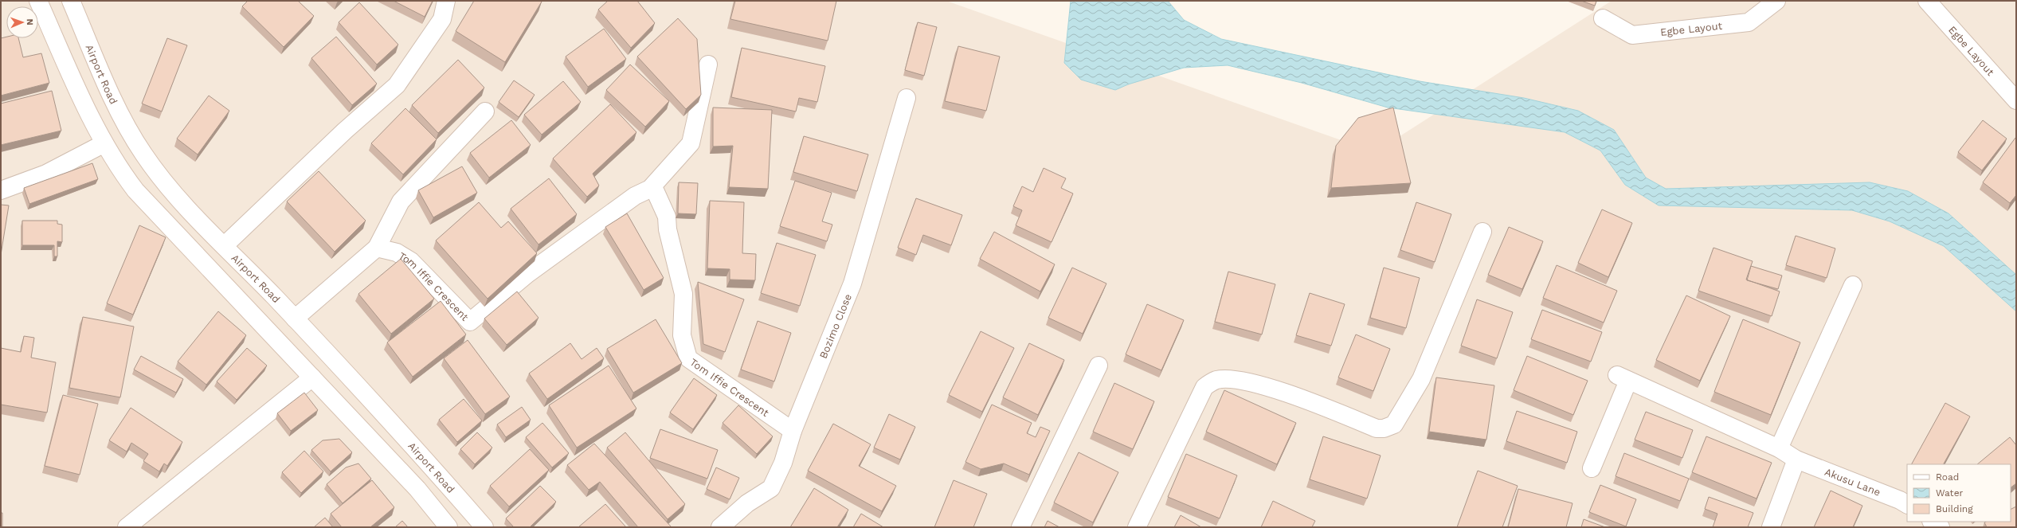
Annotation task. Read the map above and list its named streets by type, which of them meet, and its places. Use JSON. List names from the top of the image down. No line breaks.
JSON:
{"streets":{"street":["Egbe Layout","Airport Road","Tom Iffie Crescent","Bozimo Close","Akusu Lane"]},"crossings":[["Tom Iffie Crescent","Bozimo Close"]],"legend":["Road","Water","Building"],"north":"right"}
